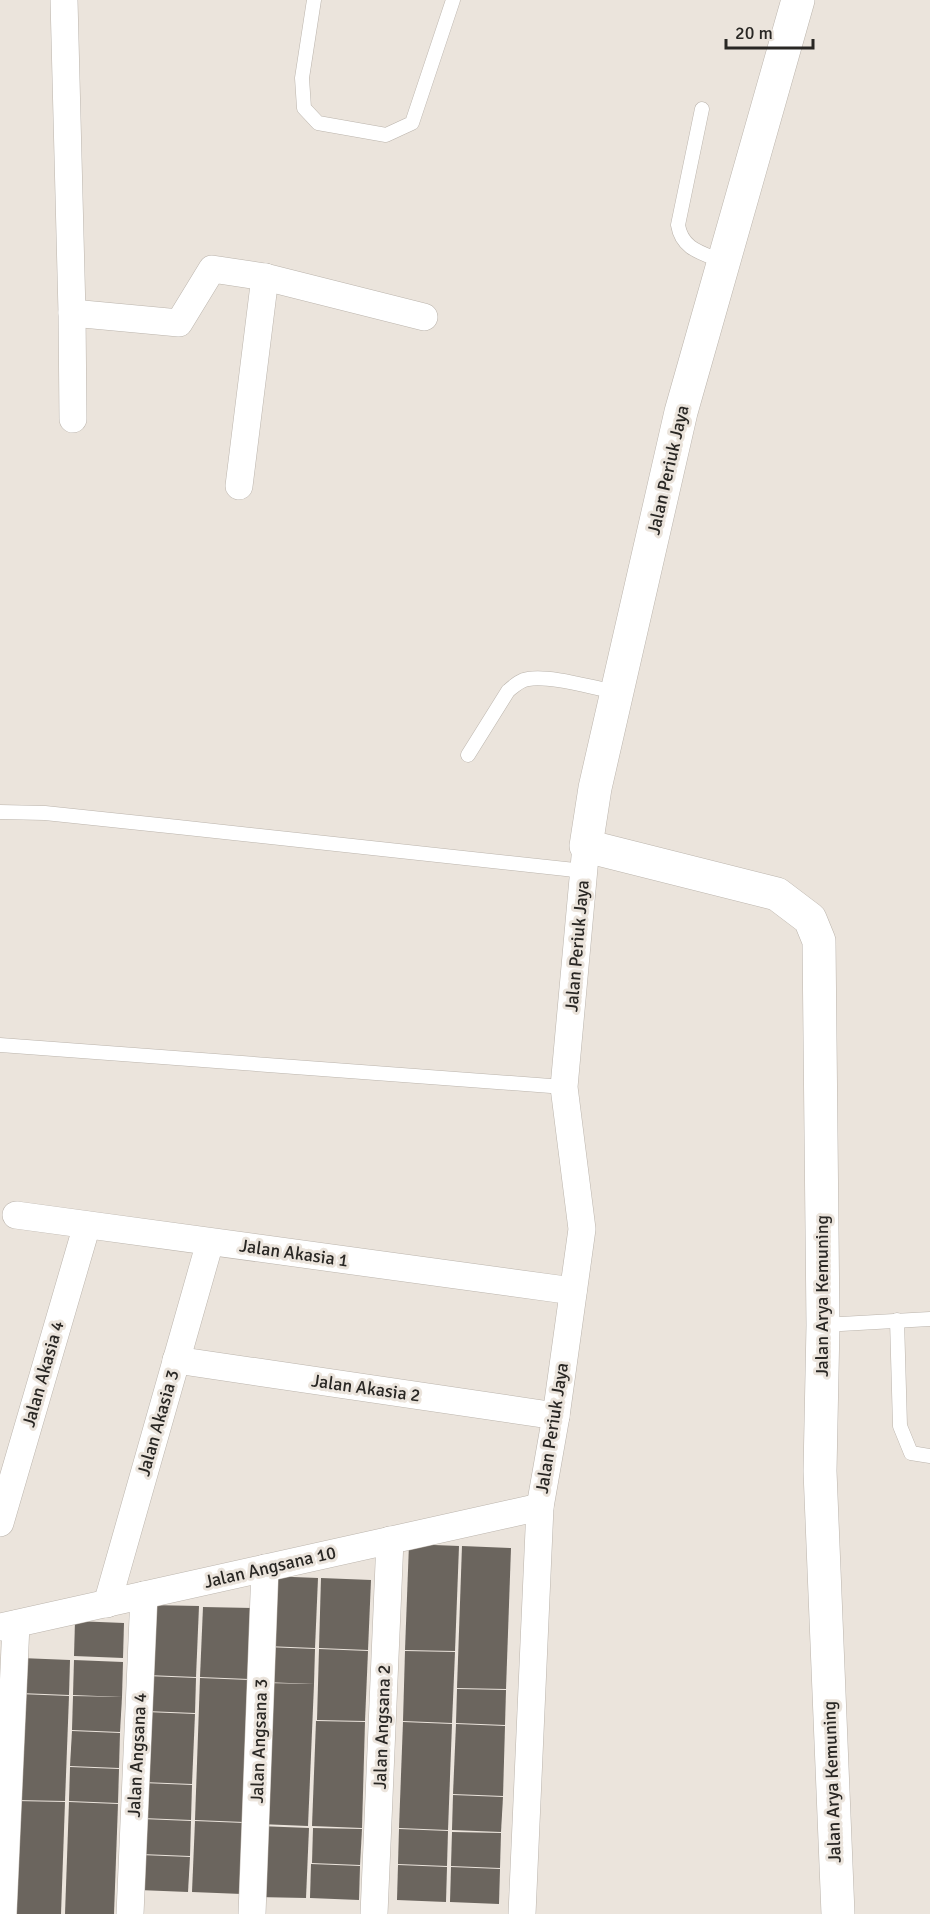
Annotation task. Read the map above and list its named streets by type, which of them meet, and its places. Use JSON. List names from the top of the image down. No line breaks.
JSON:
{"streets":{"street":["Jalan Periuk Jaya","Jalan Akasia 1","Jalan Arya Kemuning","Jalan Akasia 4","Jalan Akasia 2","Jalan Akasia 3","Jalan Angsana 10","Jalan Angsana 2","Jalan Angsana 3","Jalan Angsana 4"]},"crossings":[["Jalan Periuk Jaya","Jalan Akasia 1"],["Jalan Periuk Jaya","Jalan Arya Kemuning"],["Jalan Periuk Jaya","Jalan Akasia 2"],["Jalan Periuk Jaya","Jalan Angsana 10"],["Jalan Akasia 1","Jalan Akasia 4"],["Jalan Akasia 1","Jalan Akasia 3"],["Jalan Akasia 2","Jalan Akasia 3"],["Jalan Akasia 3","Jalan Angsana 10"],["Jalan Angsana 10","Jalan Angsana 2"],["Jalan Angsana 10","Jalan Angsana 3"],["Jalan Angsana 10","Jalan Angsana 4"]],"scale_bar":"20 m"}
